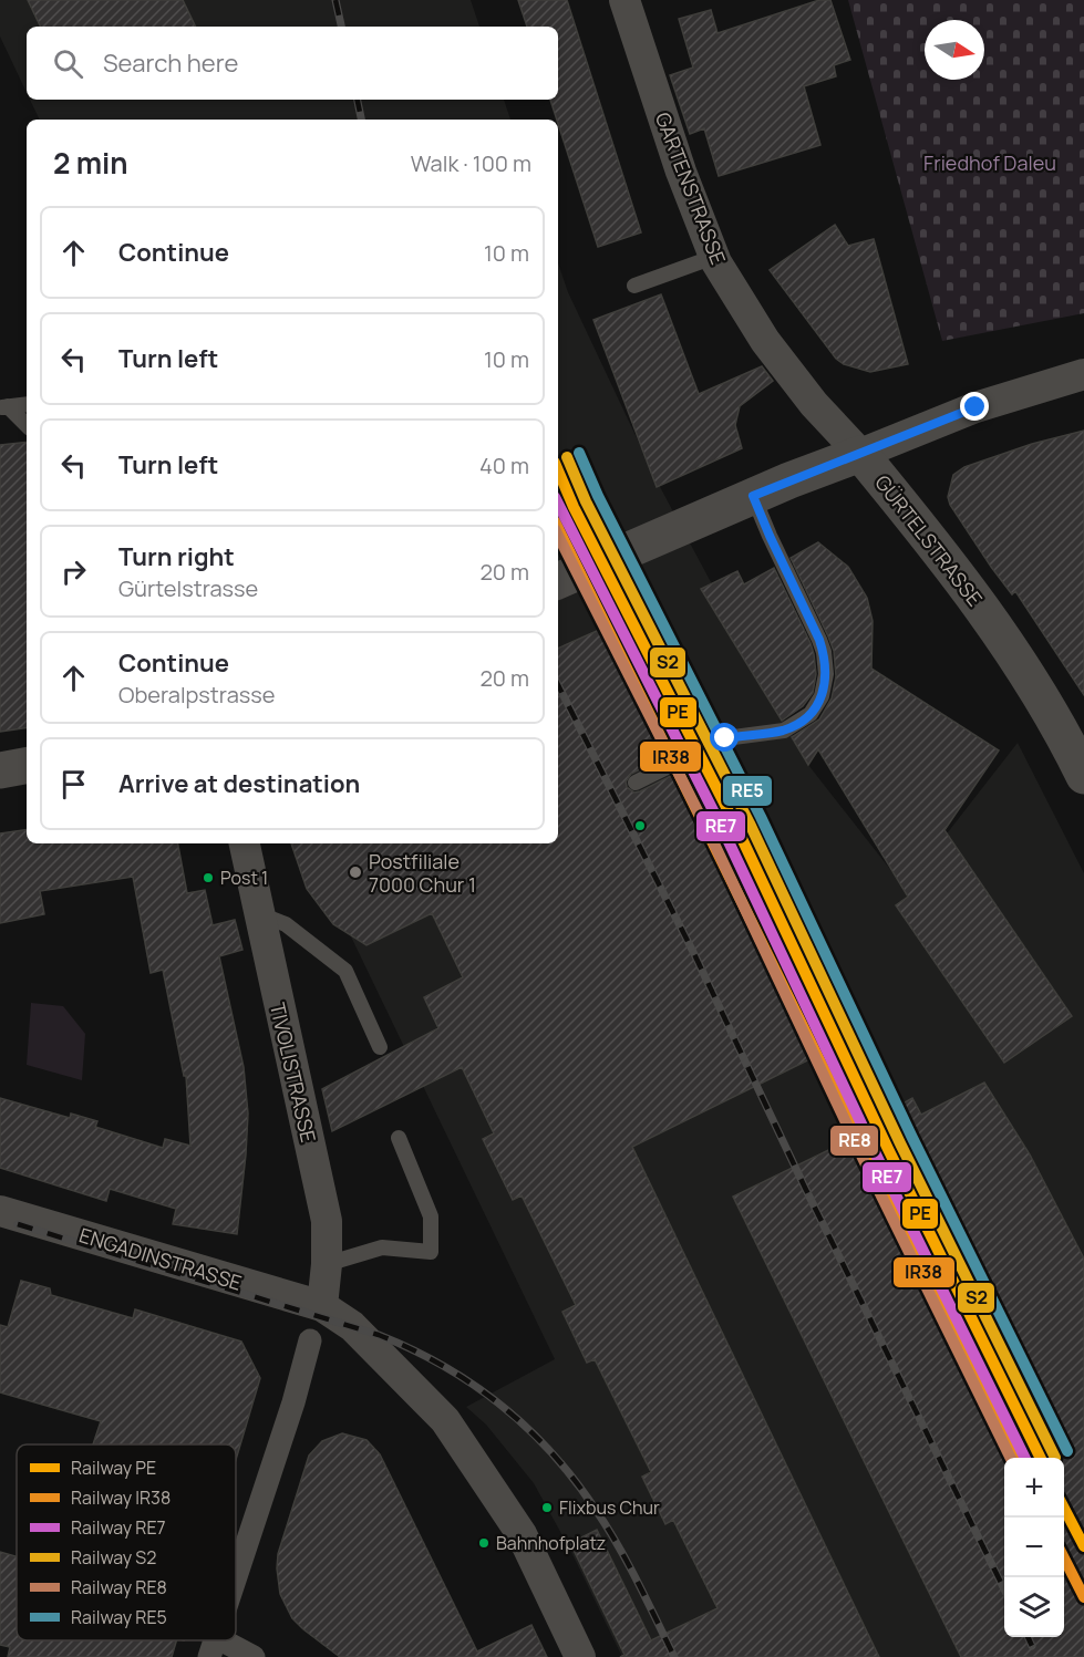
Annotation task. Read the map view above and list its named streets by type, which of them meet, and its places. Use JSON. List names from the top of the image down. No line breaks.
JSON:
{"streets":{"street":["GARTENSTRASSE","GÜRTELSTRASSE","TIVOLISTRASSE","ENGADINSTRASSE"]},"crossings":[["GARTENSTRASSE","GÜRTELSTRASSE"],["TIVOLISTRASSE","ENGADINSTRASSE"]],"parks":["Friedhof Daleu"],"places":["Postfiliale 7000 Chur 1","Post 1","Flixbus Chur","Bahnhofplatz"],"lines":["rail line RE5","rail line S2","rail line PE","rail line RE7","rail line IR38","rail line RE8"],"legend":["Railway PE","Railway IR38","Railway RE7","Railway S2","Railway RE8","Railway RE5"],"north":"right","page":{"search":"Search here","heading":["2 min","Walk · 100 m"],"list":[["Continue","10 m"],["Turn left","10 m"],["Turn left","40 m"],["Turn right","Gürtelstrasse","20 m"],["Continue","Oberalpstrasse","20 m"],"Arrive at destination"],"map_buttons":["+","−"]}}
